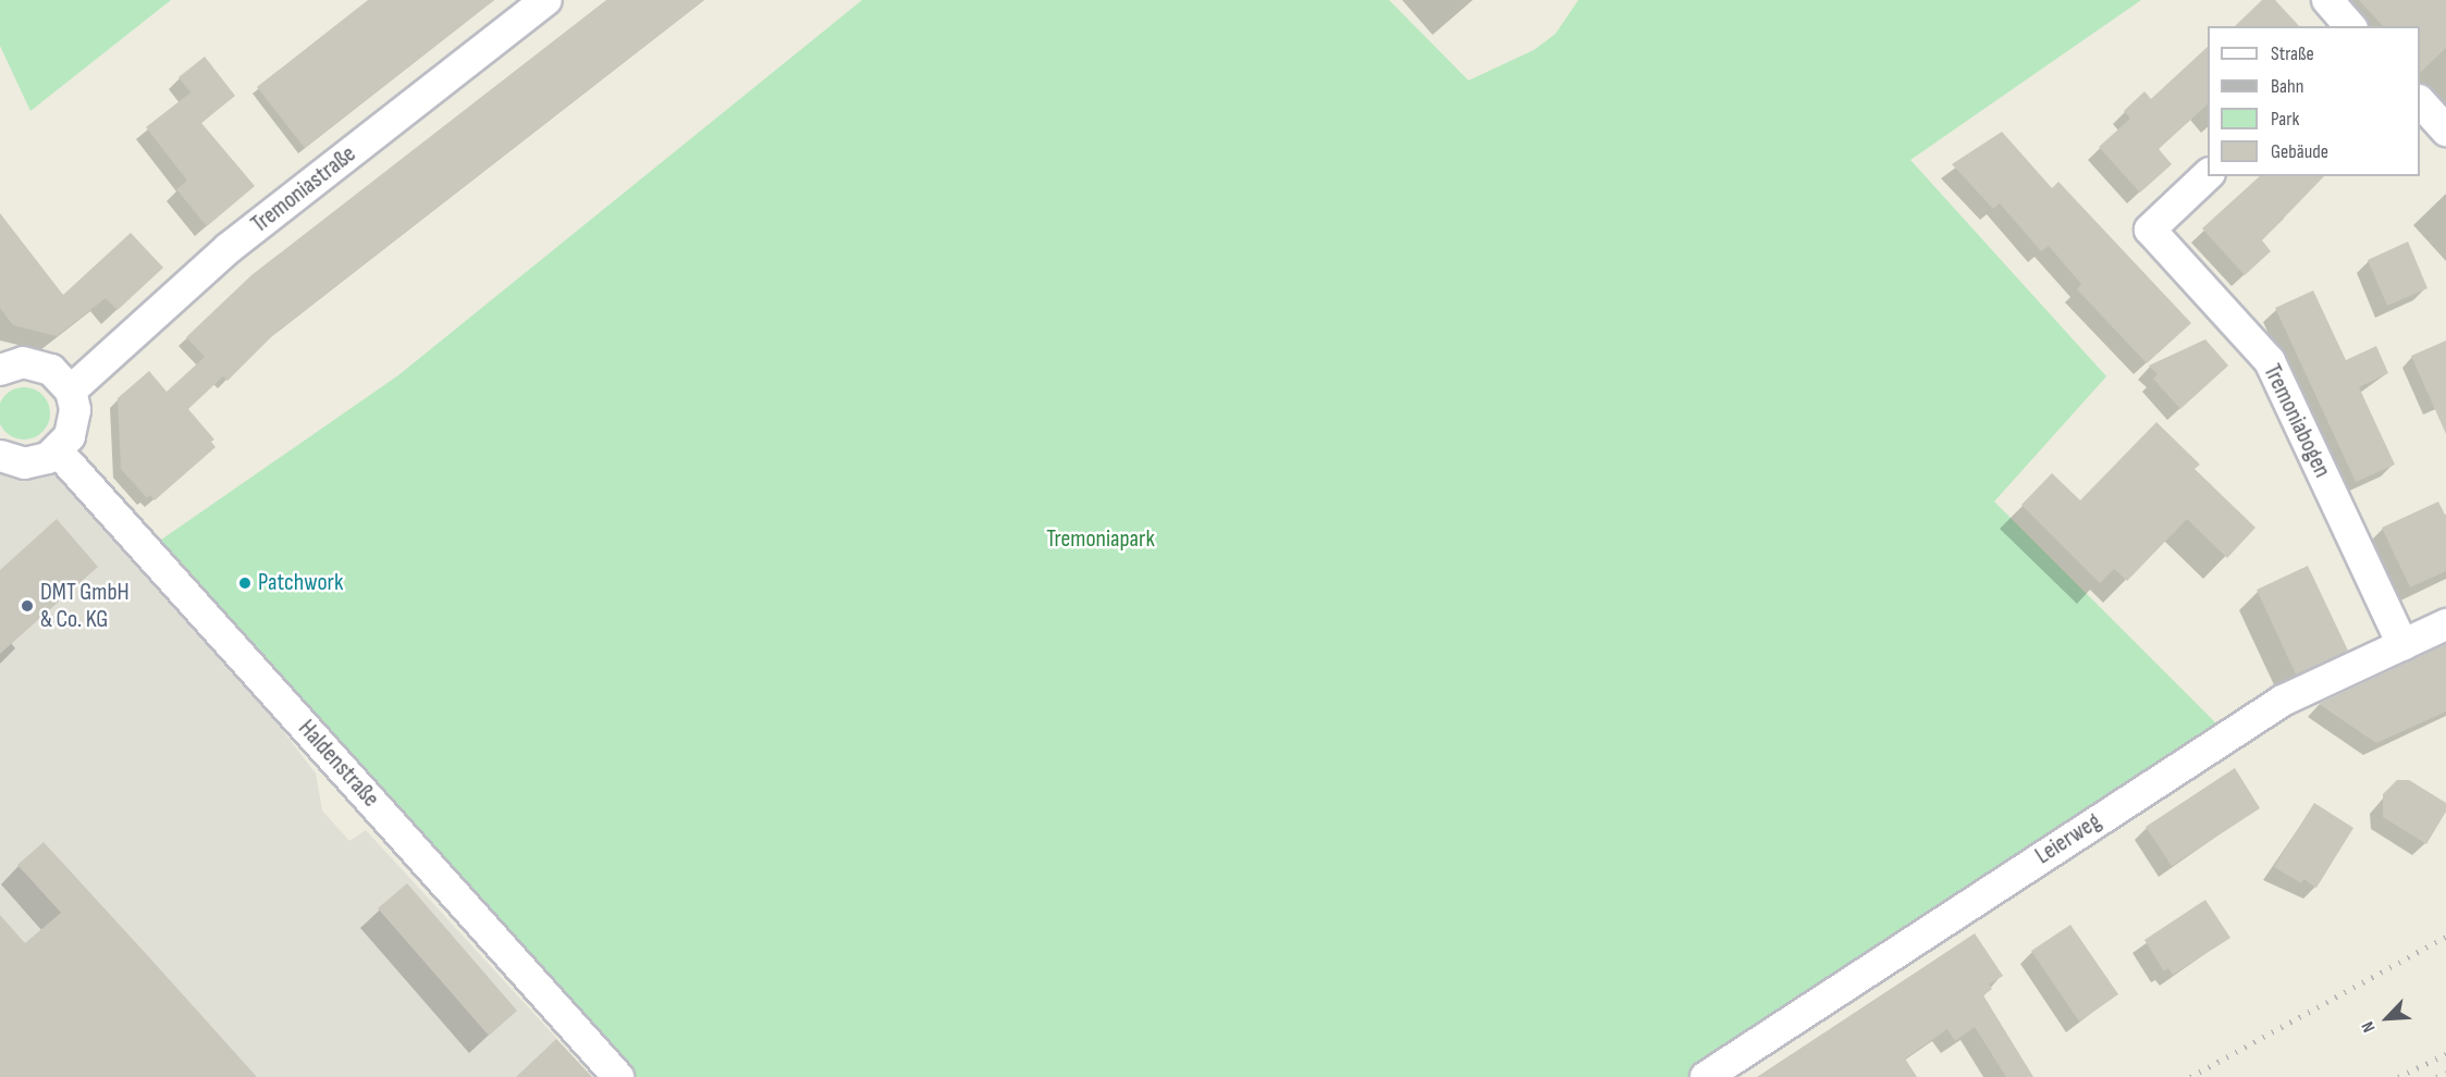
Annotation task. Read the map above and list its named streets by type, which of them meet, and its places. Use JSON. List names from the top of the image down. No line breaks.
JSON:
{"streets":{"street":["Tremoniastraße","Tremoniabogen","Haldenstraße","Leierweg"]},"crossings":[["Tremoniabogen","Leierweg"]],"parks":["Tremoniapark"],"places":["Patchwork","DMT GmbH & Co. KG"],"legend":["Straße","Bahn","Park","Gebäude"],"north":"bottom left"}
